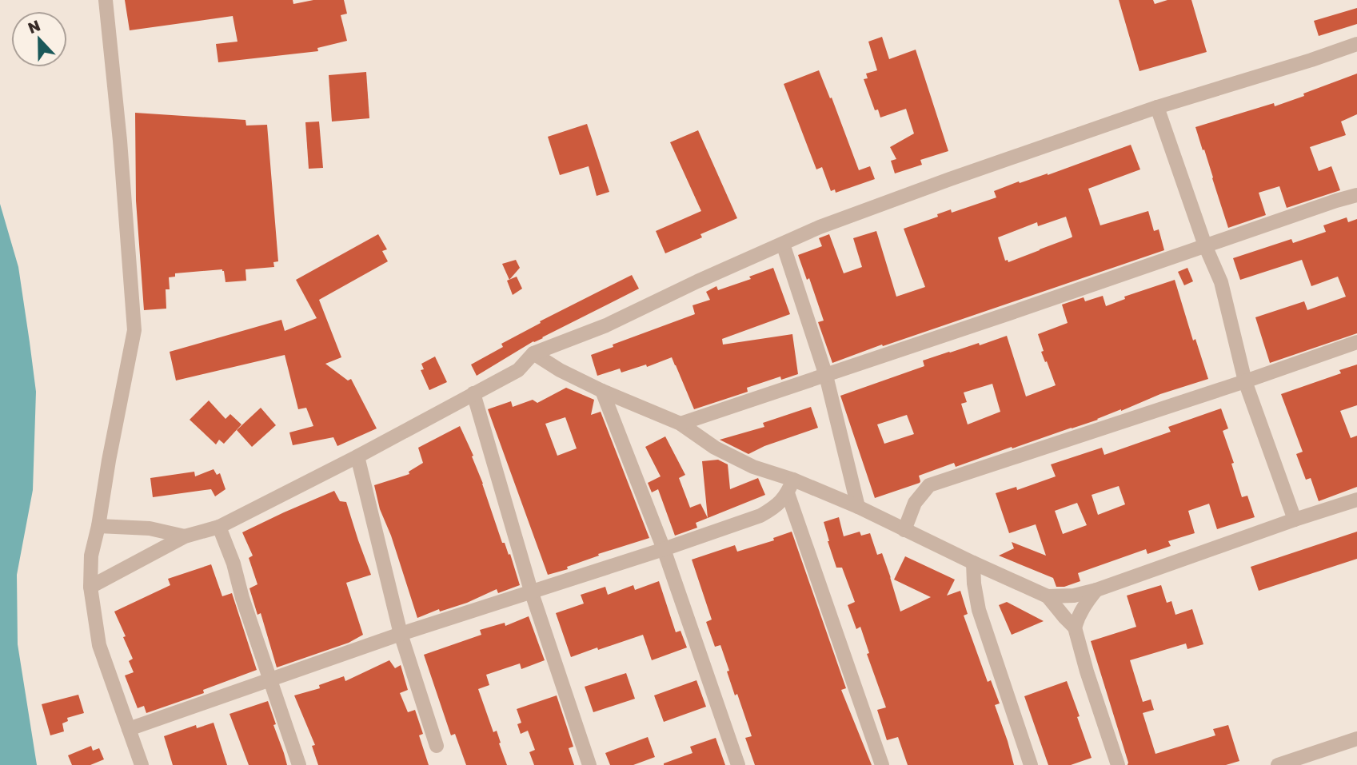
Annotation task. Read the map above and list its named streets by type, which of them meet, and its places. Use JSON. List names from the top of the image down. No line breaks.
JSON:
{"north":"top"}
